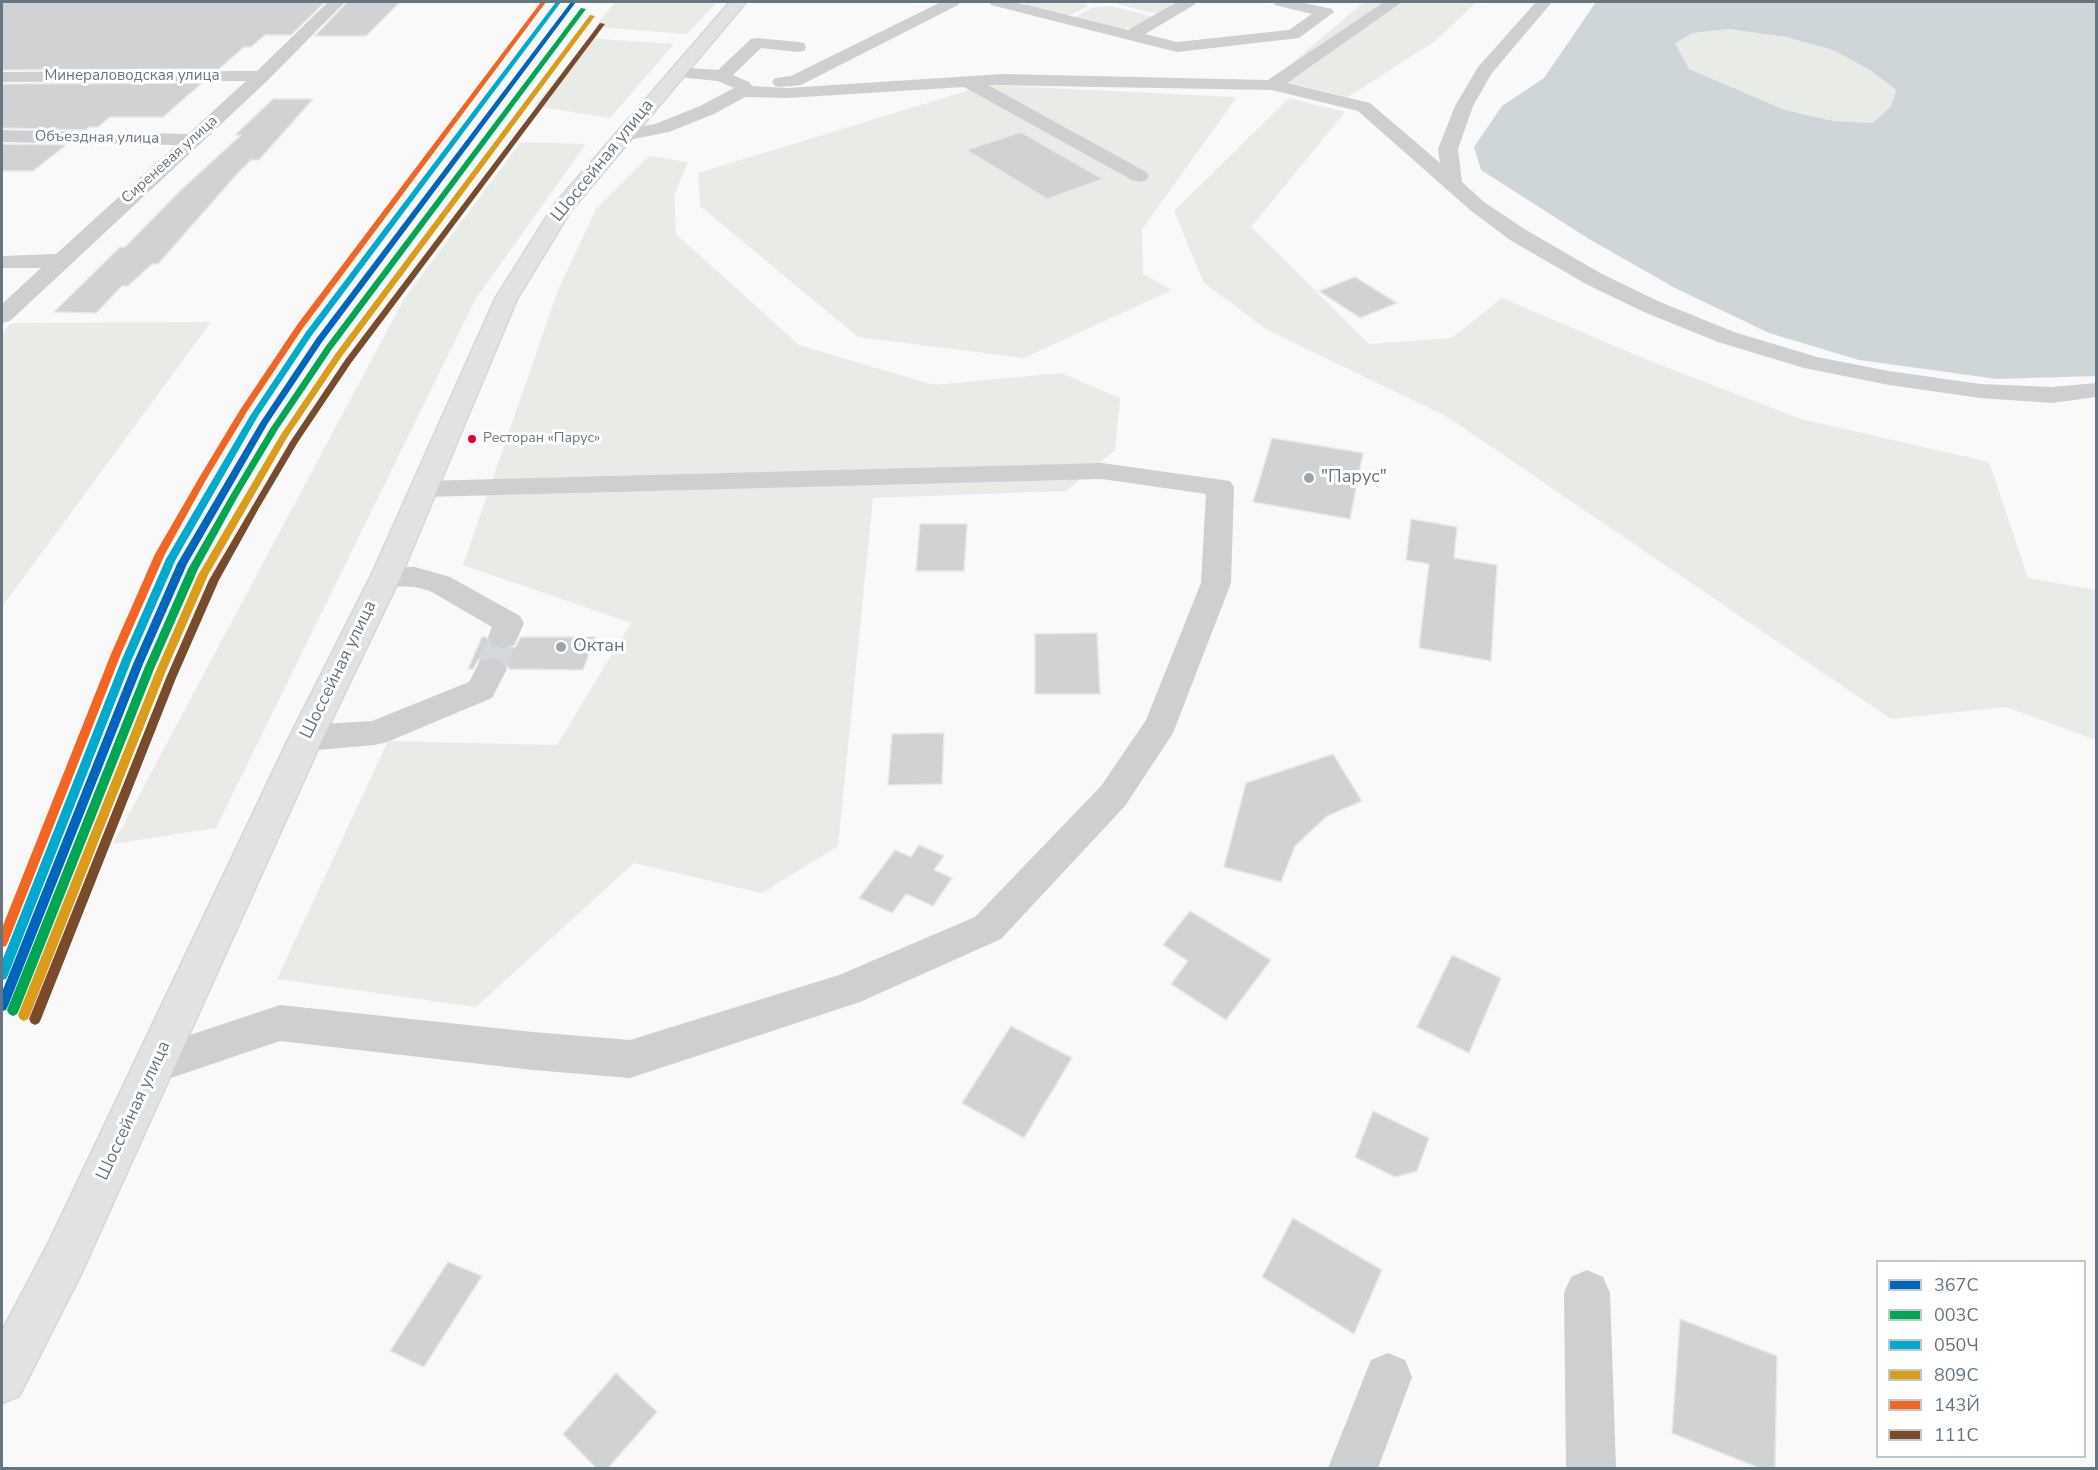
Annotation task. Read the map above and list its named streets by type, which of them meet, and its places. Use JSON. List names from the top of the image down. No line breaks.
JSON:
{"streets":{"main road":["Шоссейная улица"],"street":["Минераловодская улица","Объездная улица","Сиреневая улица"]},"crossings":[["Минераловодская улица","Сиреневая улица"],["Объездная улица","Сиреневая улица"]],"places":["Ресторан «Парус»","\"Парус\"","Октан"],"lines":["transit line 367С","transit line 050Ч","transit line 143Й","transit line 003С","transit line 809С","transit line 111С"],"legend":["367С","003С","050Ч","809С","143Й","111С"]}
